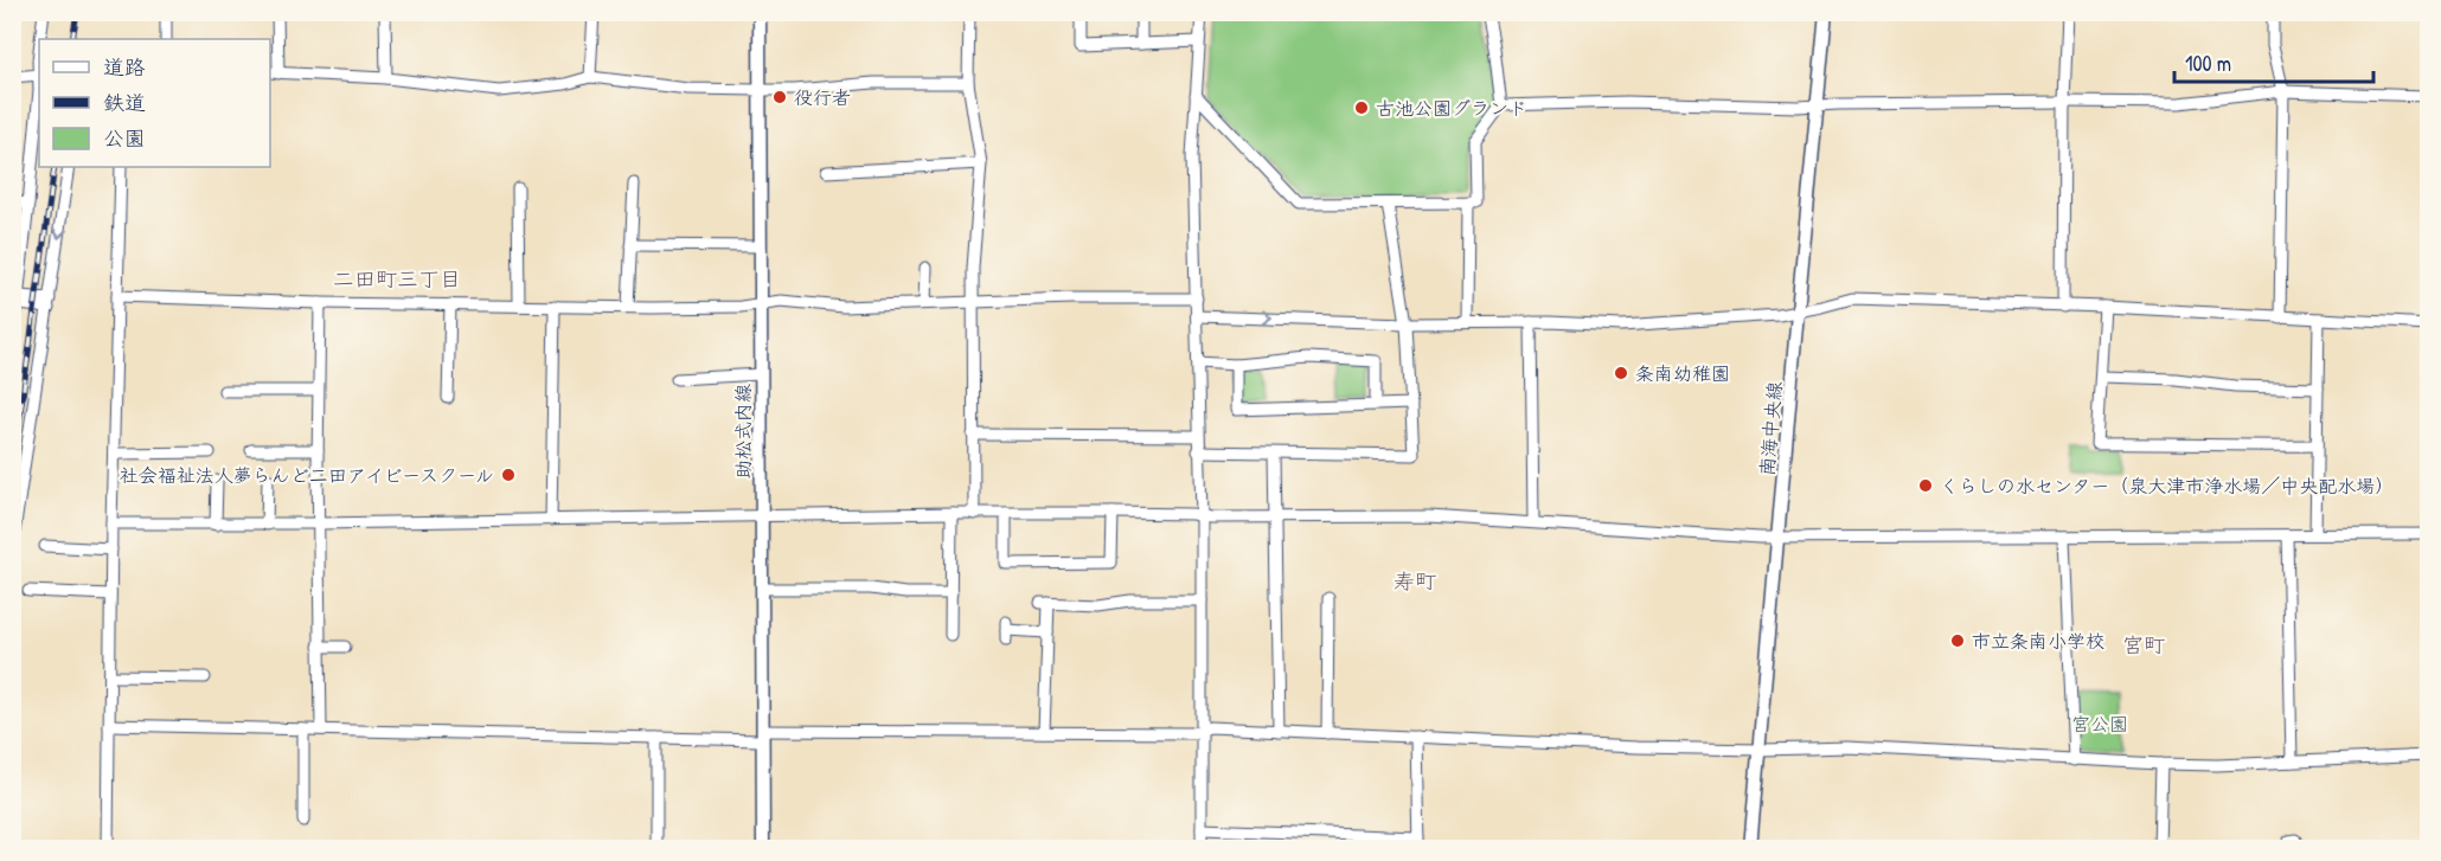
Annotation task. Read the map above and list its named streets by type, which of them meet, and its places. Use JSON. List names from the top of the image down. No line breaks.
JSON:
{"streets":{"street":["南海中央線","助松式内線"]},"districts":["二田町三丁目","寿町","宮町"],"parks":["宮公園"],"places":["役行者","古池公園グランド","条南幼稚園","社会福祉法人夢らんど二田アイビースクール","くらしの水センター（泉大津市浄水場／中央配水場）","市立条南小学校"],"legend":["道路","鉄道","公園"],"scale_bar":"100 m"}
